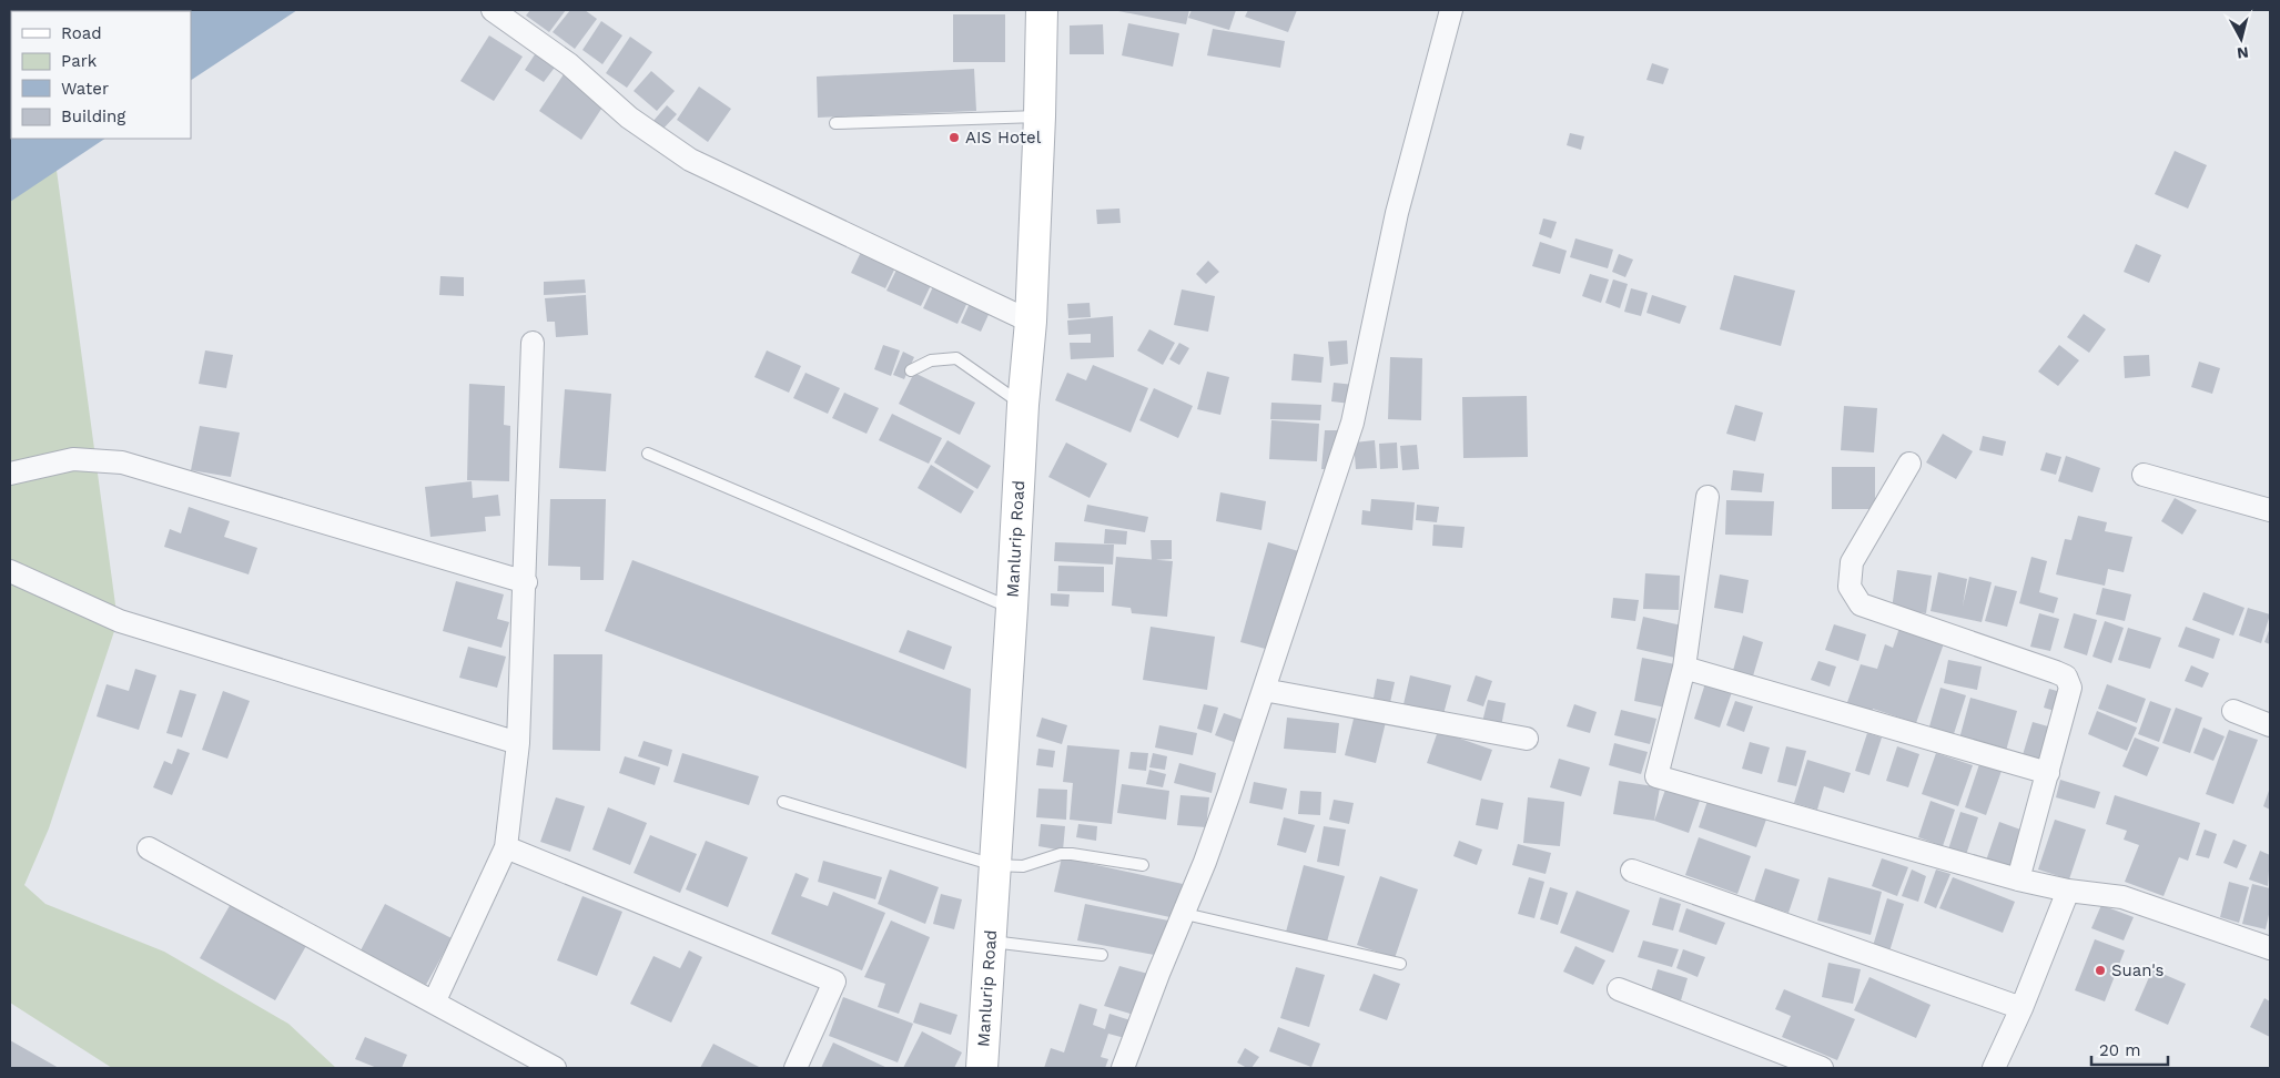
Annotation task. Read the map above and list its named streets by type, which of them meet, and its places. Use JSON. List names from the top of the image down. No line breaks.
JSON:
{"streets":{"main road":["Manlurip Road"]},"places":["AIS Hotel","Suan's"],"legend":["Road","Park","Water","Building"],"scale_bar":"20 m","north":"bottom"}
